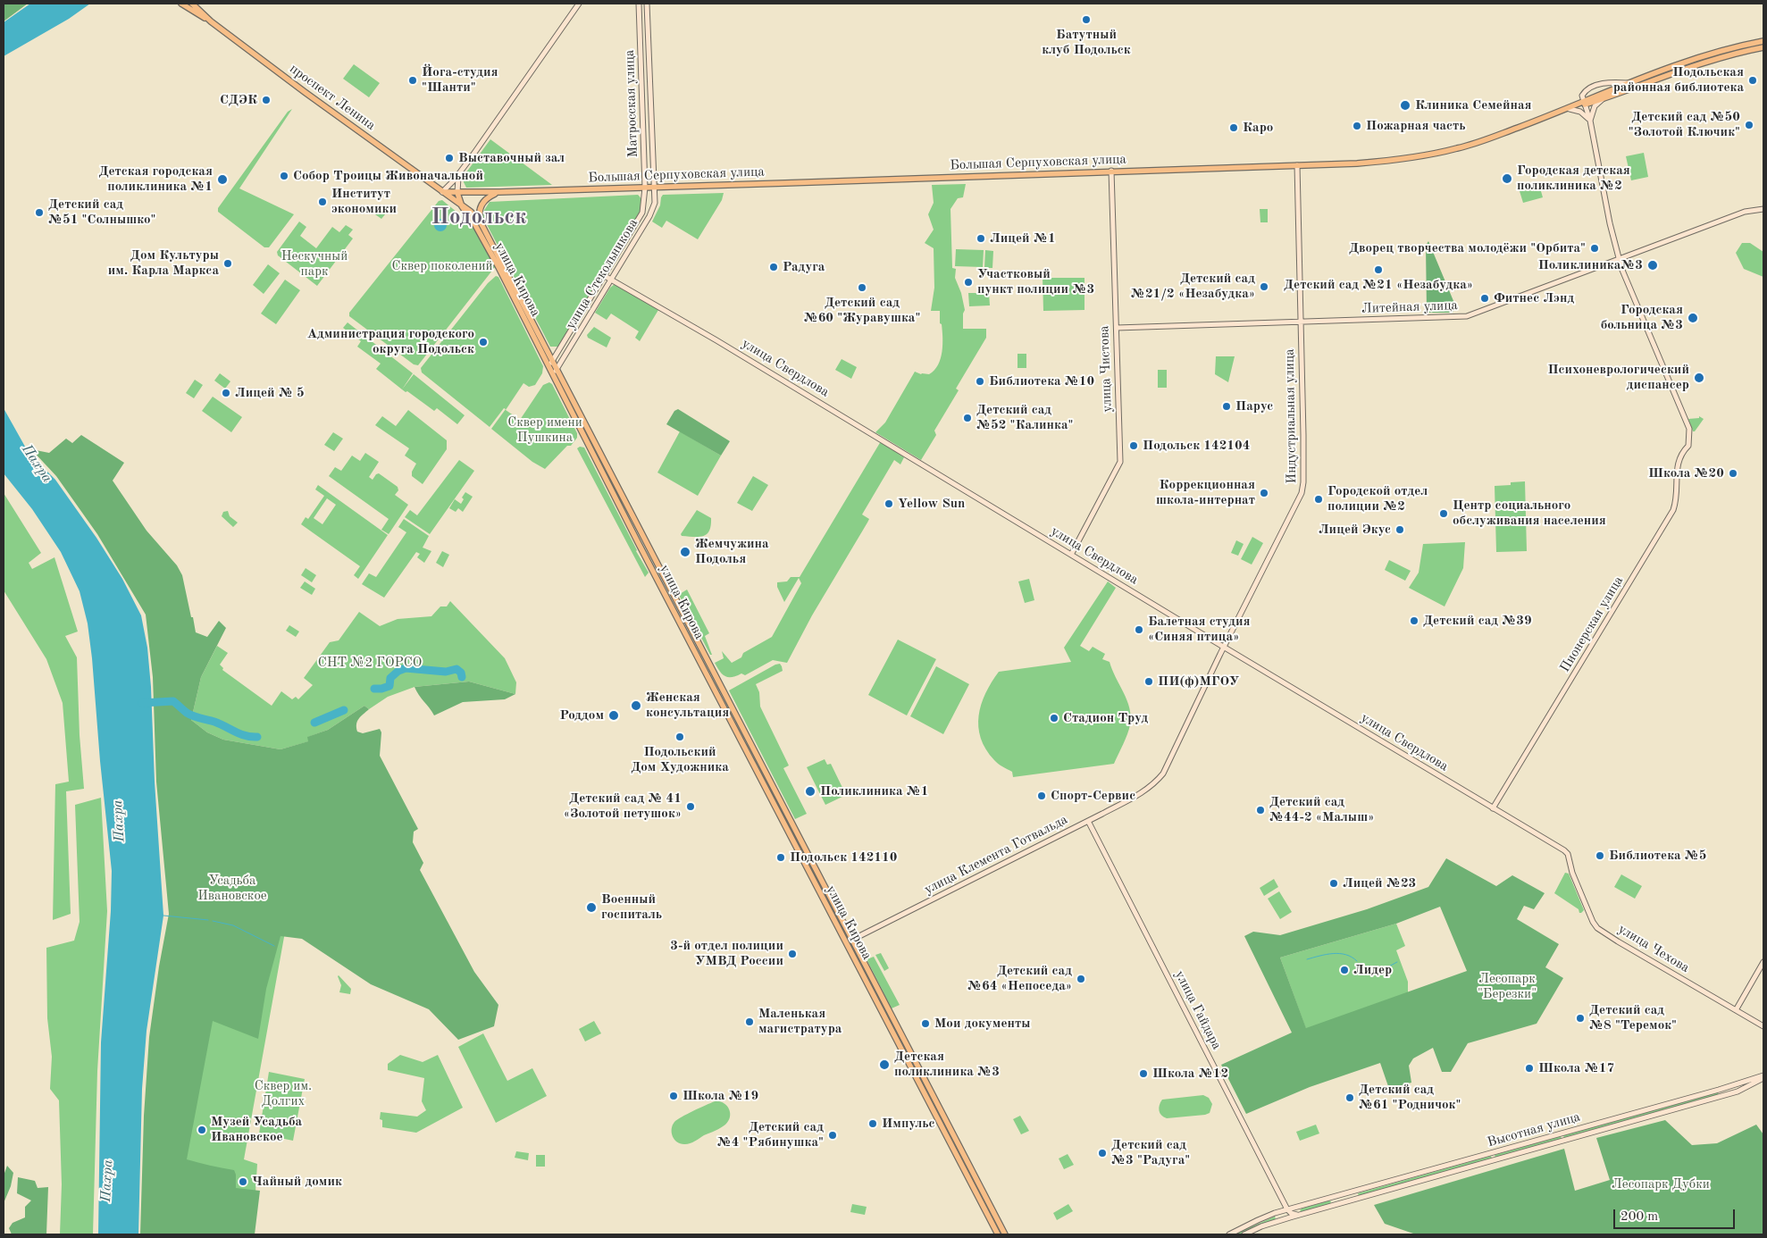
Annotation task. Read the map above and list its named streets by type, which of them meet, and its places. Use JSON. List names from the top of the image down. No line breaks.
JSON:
{"streets":{"main road":["проспект Ленина","Большая Серпуховская улица","улица Кирова"],"street":["Матросская улица","улица Стекольникова","Литейная улица","улица Свердлова","улица Чистова","Индустриальная улица","Пионерская улица","улица Клемента Готвальда","улица Чехова","улица Гайдара","Высотная улица"]},"crossings":[["проспект Ленина","Большая Серпуховская улица"],["проспект Ленина","улица Кирова"],["Матросская улица","Большая Серпуховская улица"],["Матросская улица","улица Стекольникова"],["Большая Серпуховская улица","улица Стекольникова"],["Большая Серпуховская улица","улица Чистова"],["Большая Серпуховская улица","Индустриальная улица"],["улица Стекольникова","улица Кирова"],["улица Стекольникова","улица Свердлова"],["улица Кирова","улица Клемента Готвальда"],["Литейная улица","улица Чистова"],["Литейная улица","Индустриальная улица"],["Литейная улица","Пионерская улица"],["улица Свердлова","улица Чистова"],["улица Свердлова","Индустриальная улица"],["улица Свердлова","Пионерская улица"],["улица Свердлова","улица Клемента Готвальда"],["улица Свердлова","улица Чехова"],["Индустриальная улица","улица Клемента Готвальда"],["улица Клемента Готвальда","улица Гайдара"],["улица Гайдара","Высотная улица"]],"districts":["Подольск"],"water":["Пахра"],"parks":["Нескучный парк","Сквер поколений","Сквер имени Пушкина","СНТ №2 ГОРСО","Усадьба Ивановское","Лесопарк \"Березки\"","Сквер им. Долгих","Лесопарк Дубки"],"places":["Батутный клуб Подольск","Йога-студия \"Шанти\"","Подольская районная библиотека","СДЭК","Клиника Семейная","Детский сад №50 \"Золотой Ключик\"","Пожарная часть","Каро","Выставочный зал","Собор Троицы Живоначальной","Городская детская поликлиника №2","Детская городская поликлиника №1","Институт экономики","Детский сад №51 \"Солнышко\"","Лицей №1","Дворец творчества молодёжи \"Орбита\"","Дом Культуры им. Карла Маркса","Поликлиника№3","Радуга","Детский сад №21 «Незабудка»","Участковый пункт полиции №3","Детский сад №21/2 «Незабудка»","Детский сад №60 \"Журавушка\"","Фитнес Лэнд","Городская больница №3","Администрация городского округа Подольск","Психоневрологический диспансер","Библиотека №10","Лицей № 5","Парус","Детский сад №52 \"Калинка\"","Подольск 142104","Школа №20","Коррекционная школа-интернат","Городской отдел полиции №2","Yellow Sun","Центр социального обслуживания населения","Лицей Экус","Жемчужина Подолья","Детский сад №39","Балетная студия «Синяя птица»","ПИ(ф)МГОУ","Женская консультация","Роддом","Стадион Труд","Подольский Дом Художника","Поликлиника №1","Спорт-Сервис","Детский сад № 41 «Золотой петушок»","Детский сад №44-2 «Малыш»","Библиотека №5","Подольск 142110","Лицей №23","Военный госпиталь","3-й отдел полиции УМВД России","Лидер","Детский сад №64 «Непоседа»","Детский сад №8 \"Теремок\"","Маленькая магистратура","Мои документы","Детская поликлиника №3","Школа №17","Школа №12","Школа №19","Детский сад №61 \"Родничок\"","Импульс","Музей Усадьба Ивановское","Детский сад №4 \"Рябинушка\"","Детский сад №3 \"Радуга\"","Чайный домик"],"scale_bar":"200 m"}
